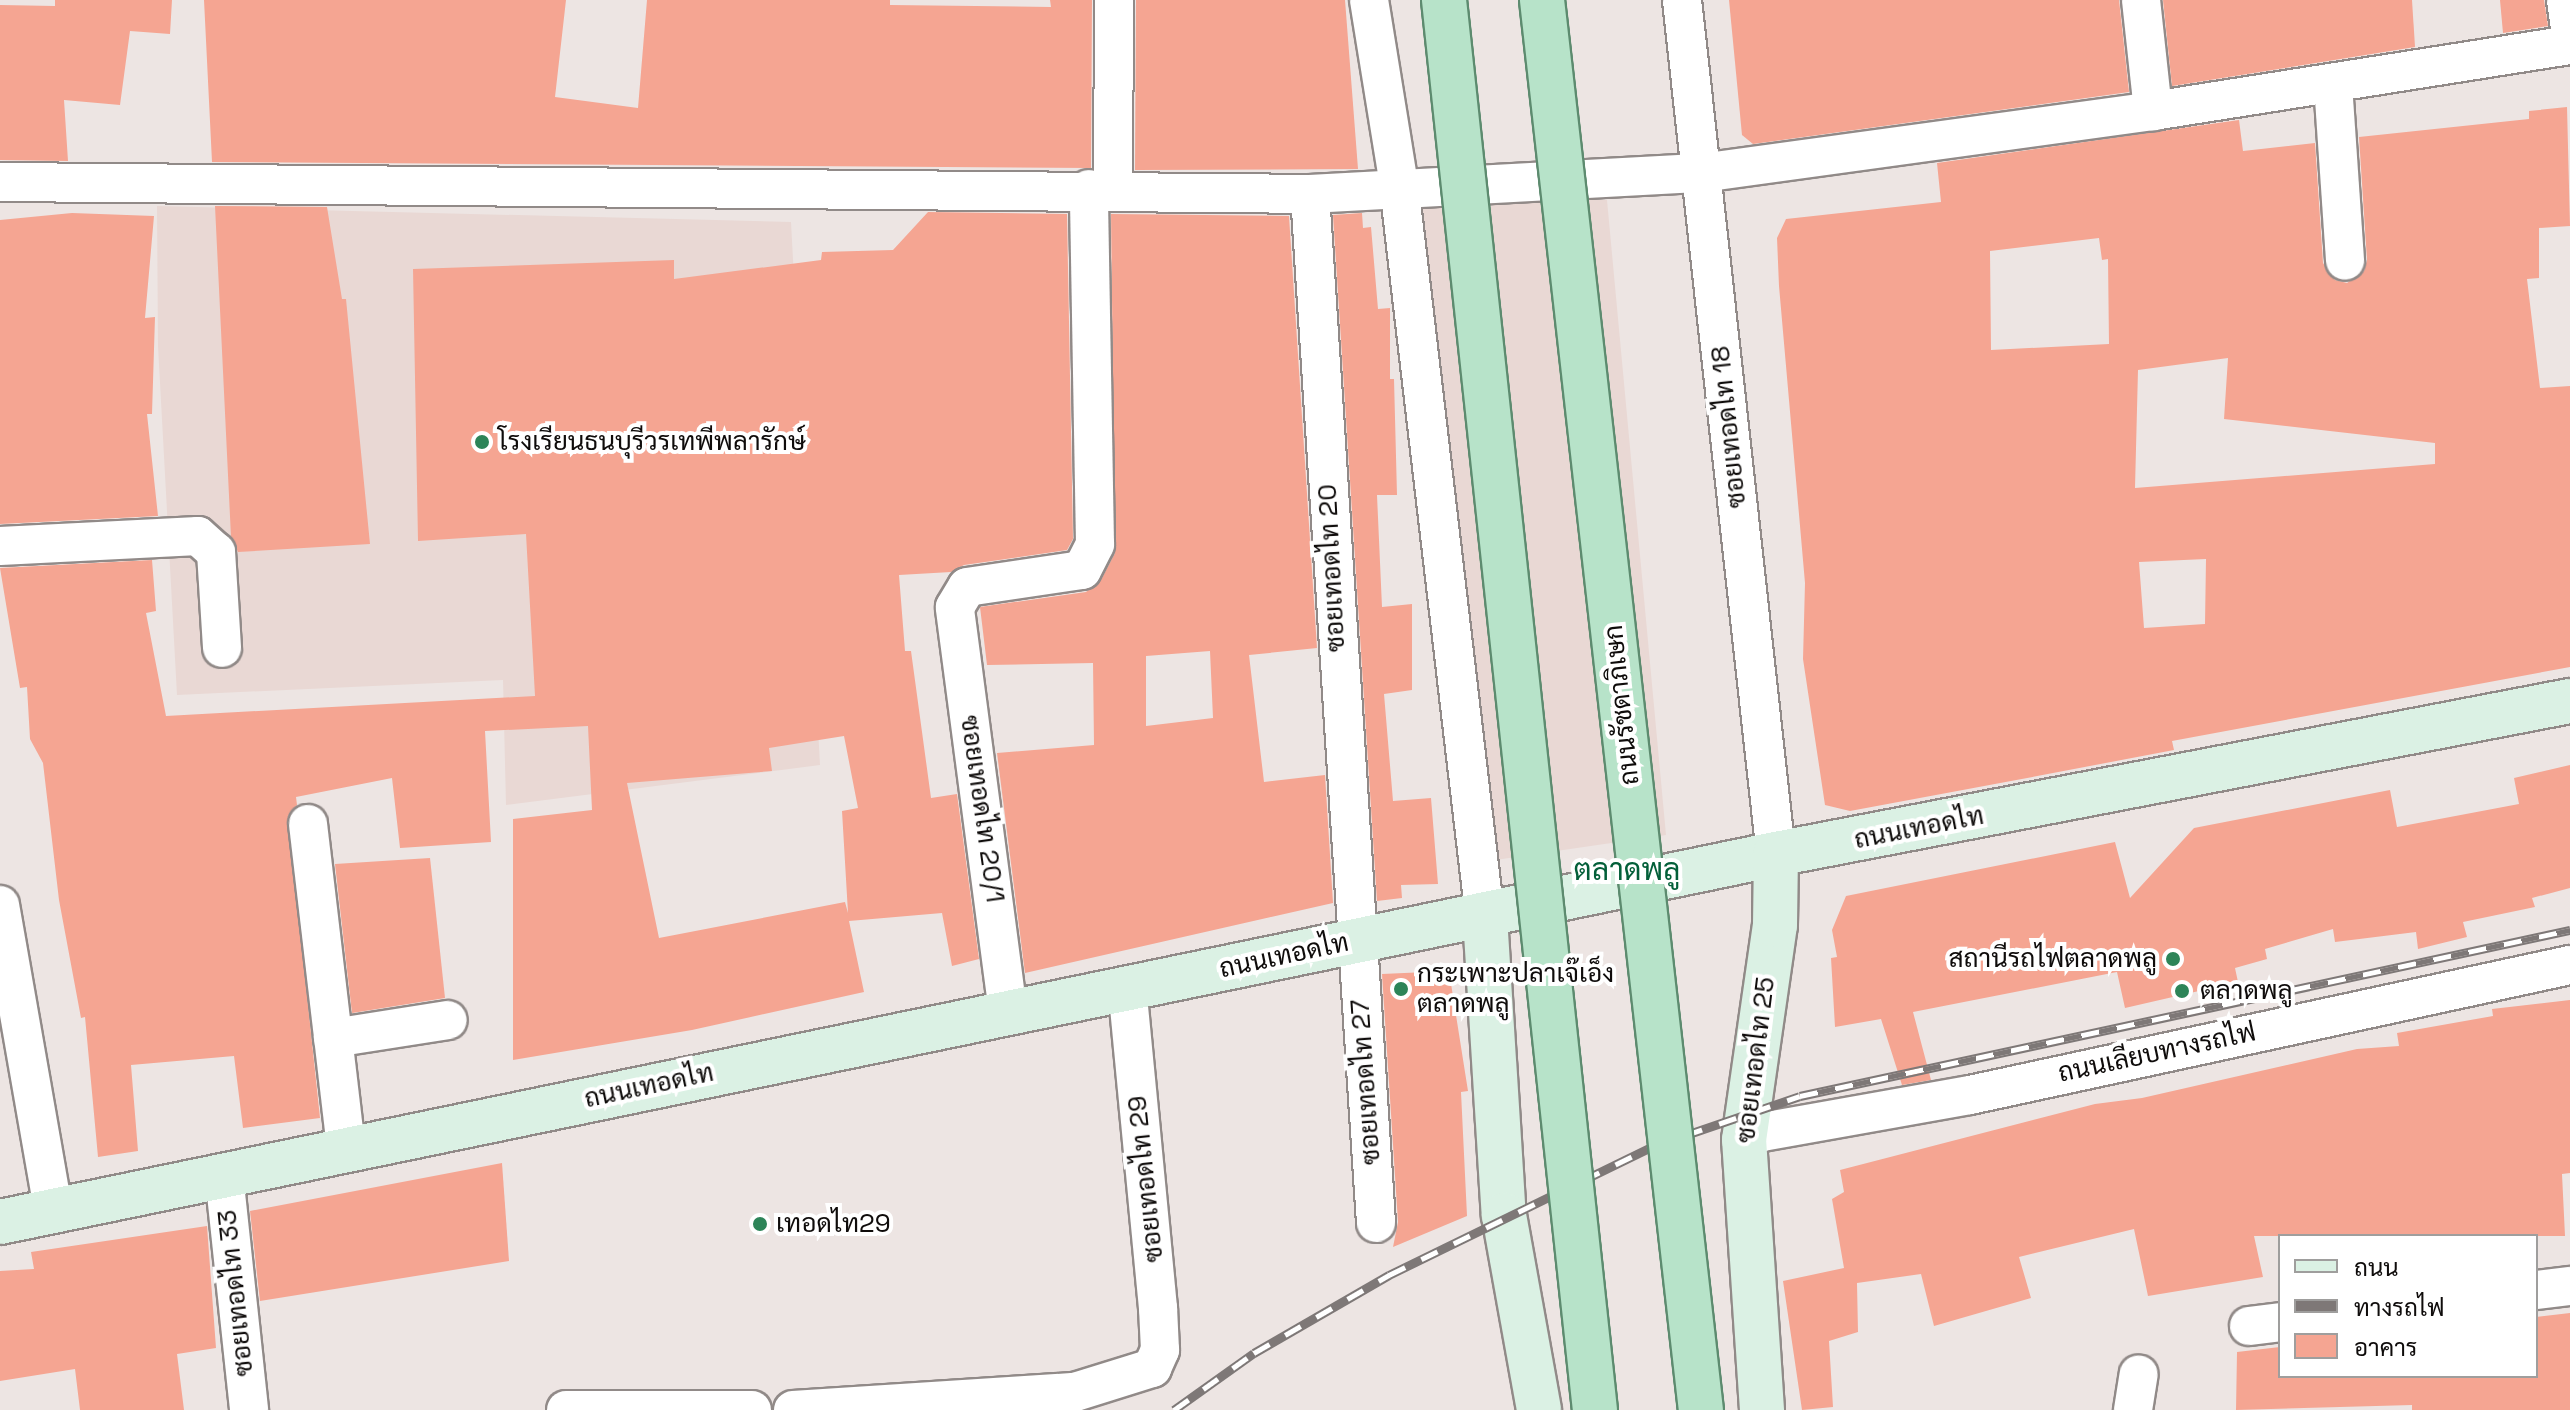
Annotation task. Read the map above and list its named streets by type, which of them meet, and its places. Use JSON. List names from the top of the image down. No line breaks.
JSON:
{"streets":{"main road":["ถนนรัชดาภิเษก","ถนนเทอดไท","ซอยเทอดไท 25"],"street":["ซอยเทอดไท 18","ซอยเทอดไท 20","ซอยเทอดไท 20/1","ถนนเลียบทางรถไฟ","ซอยเทอดไท 27","ซอยเทอดไท 29","ซอยเทอดไท 33"]},"crossings":[["ซอยเทอดไท 18","ถนนเทอดไท"],["ซอยเทอดไท 18","ซอยเทอดไท 25"],["ซอยเทอดไท 20","ถนนเทอดไท"],["ซอยเทอดไท 20","ซอยเทอดไท 27"],["ซอยเทอดไท 20/1","ถนนเทอดไท"],["ถนนเทอดไท","ซอยเทอดไท 25"],["ถนนเทอดไท","ซอยเทอดไท 27"],["ถนนเทอดไท","ซอยเทอดไท 29"],["ถนนเทอดไท","ซอยเทอดไท 33"],["ถนนเลียบทางรถไฟ","ซอยเทอดไท 25"]],"districts":["ตลาดพลู"],"places":["โรงเรียนธนบุรีวรเทพีพลารักษ์","สถานีรถไฟตลาดพลู","กระเพาะปลาเจ๊เอ็ง ตลาดพลู","ตลาดพลู","เทอดไท29"],"legend":["ถนน","ทางรถไฟ","อาคาร"]}
